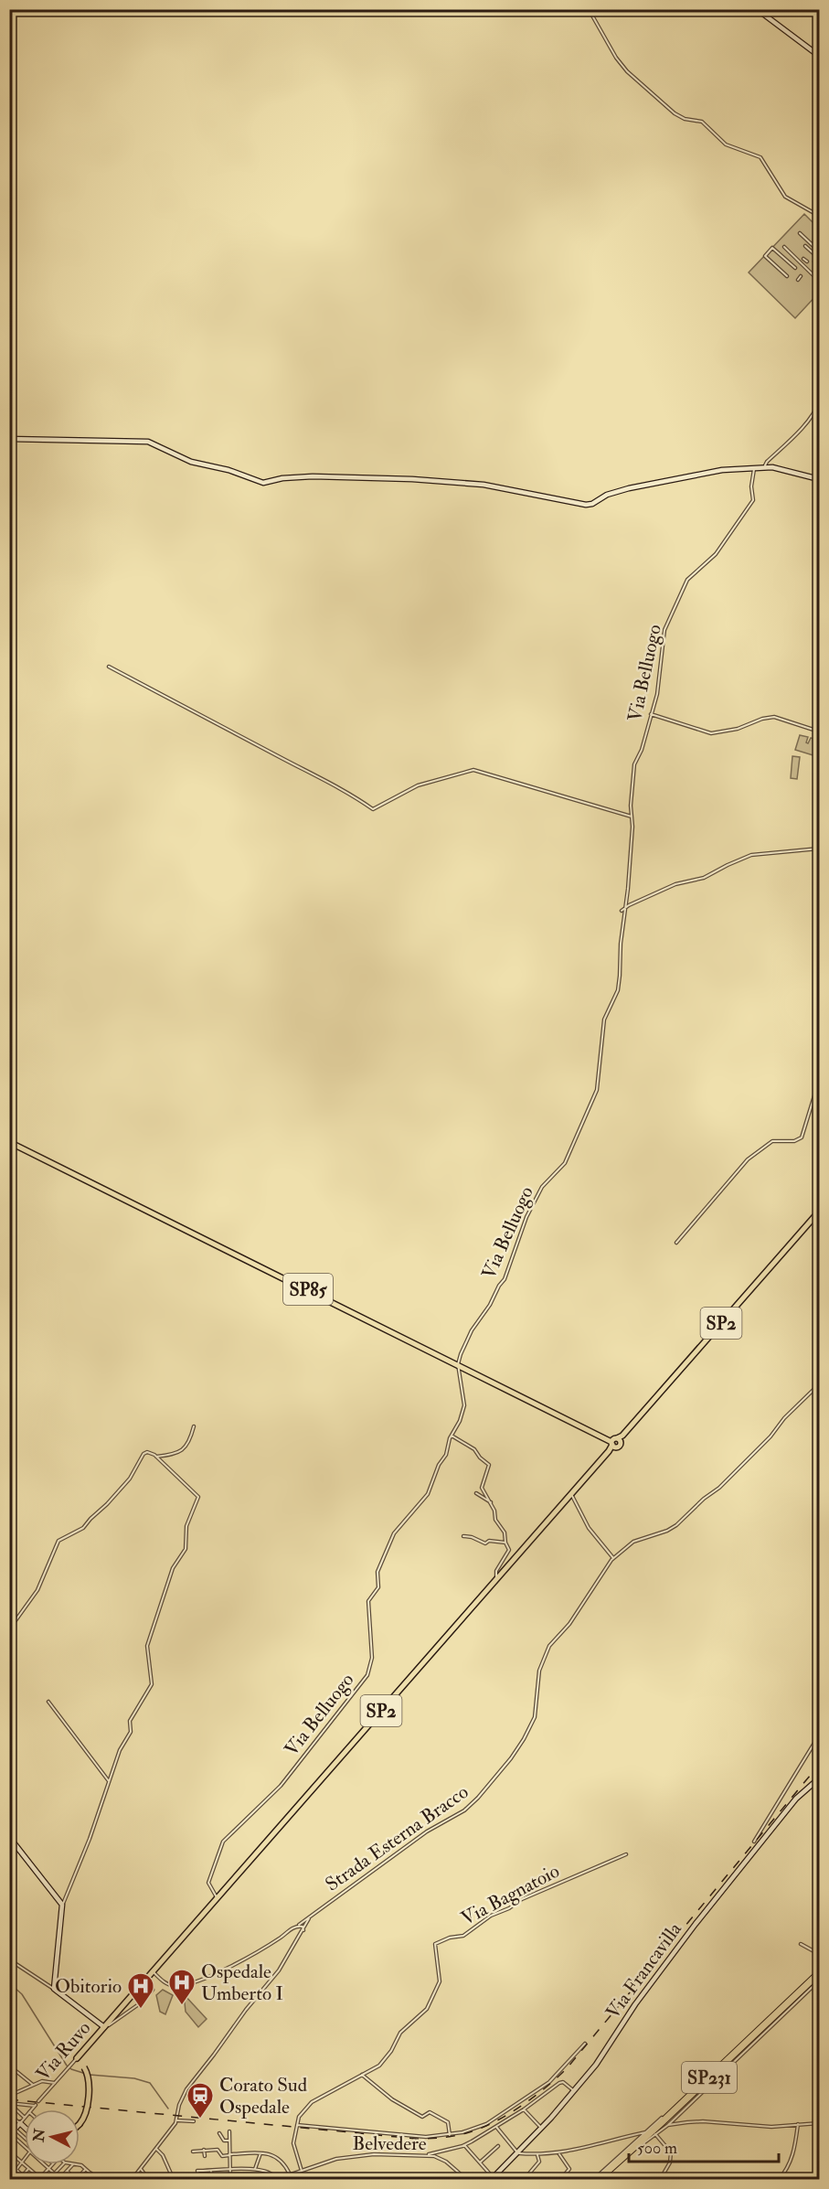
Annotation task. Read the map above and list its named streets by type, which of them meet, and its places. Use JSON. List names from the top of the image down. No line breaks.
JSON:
{"streets":{"highway":["SP231"],"main road":["SP85","SP2","Via Francavilla","Via Ruvo"],"street":["Via Belluogo","Strada Esterna Bracco","Via Bagnatoio","Belvedere"]},"crossings":[["Via Belluogo","SP85"],["Via Belluogo","SP2"],["SP85","SP2"],["SP2","Strada Esterna Bracco"],["SP2","Via Ruvo"],["Strada Esterna Bracco","Via Ruvo"]],"places":{"hospital":["Ospedale Umberto I","Obitorio"],"station":["Corato Sud Ospedale"]},"scale_bar":"500 m","north":"left"}
